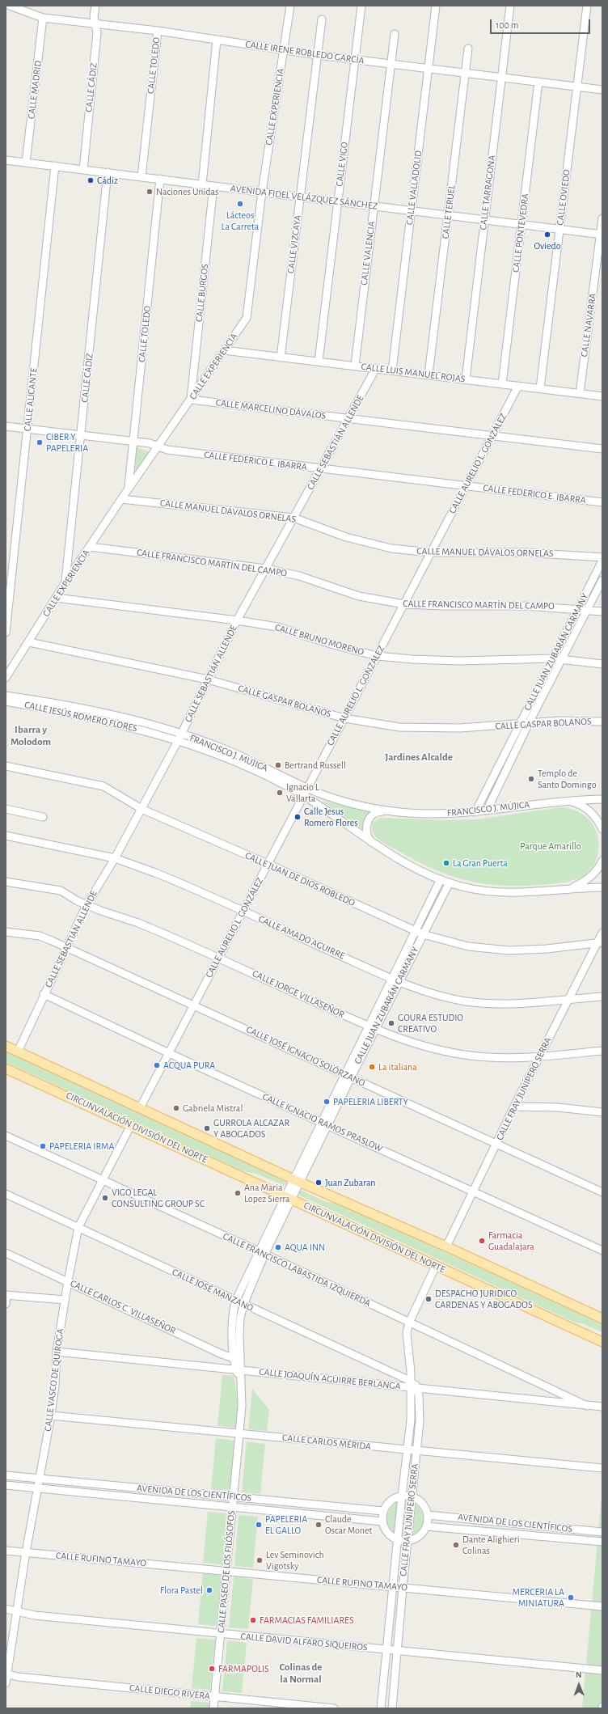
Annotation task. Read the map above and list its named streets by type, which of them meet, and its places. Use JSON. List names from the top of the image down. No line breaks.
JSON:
{"streets":{"main road":["CIRCUNVALACIÓN DIVISIÓN DEL NORTE"],"street":["CALLE IRENE ROBLEDO GARCÍA","CALLE TOLEDO","CALLE CÁDIZ","CALLE MADRID","CALLE EXPERIENCIA","CALLE VIGO","CALLE VALLADOLID","CALLE TARRAGONA","AVENIDA FIDEL VELÁZQUEZ SÁNCHEZ","CALLE OVIEDO","CALLE TERUEL","CALLE PONTEVEDRA","CALLE VIZCAYA","CALLE VALENCIA","CALLE BURGOS","CALLE NAVARRA","CALLE LUIS MANUEL ROJAS","CALLE ALICANTE","CALLE MARCELINO DÁVALOS","CALLE SEBASTIÁN ALLENDE","CALLE FEDERICO E. IBARRA","CALLE AURELIO L. GONZÁLEZ","CALLE MANUEL DÁVALOS ORNELAS","CALLE FRANCISCO MARTÍN DEL CAMPO","CALLE BRUNO MORENO","CALLE JUAN ZUBARÁN CARMANY","CALLE GASPAR BOLAÑOS","CALLE JESÚS ROMERO FLORES","FRANCISCO J. MÚJICA","CALLE JUAN DE DIOS ROBLEDO","CALLE AMADO AGUIRRE","CALLE JORGE VILLASEÑOR","CALLE JOSÉ IGNACIO SOLÓRZANO","CALLE FRAY JUNÍPERO SERRA","CALLE IGNACIO RAMOS PRASLOW","CALLE FRANCISCO LABASTIDA IZQUIERDA","CALLE JOSÉ MANZANO","CALLE CARLOS C. VILLASEÑOR","CALLE JOAQUÍN AGUIRRE BERLANGA","CALLE VASCO DE QUIROGA","CALLE CARLOS MÉRIDA","AVENIDA DE LOS CIENTÍFICOS","CALLE RUFINO TAMAYO","CALLE PASEO DE LOS FILÓSOFOS","CALLE DAVID ALFARO SIQUEIROS","CALLE DIEGO RIVERA"]},"crossings":[["CALLE IRENE ROBLEDO GARCÍA","CALLE TOLEDO"],["CALLE IRENE ROBLEDO GARCÍA","CALLE CÁDIZ"],["CALLE IRENE ROBLEDO GARCÍA","CALLE MADRID"],["CALLE IRENE ROBLEDO GARCÍA","CALLE EXPERIENCIA"],["CALLE IRENE ROBLEDO GARCÍA","CALLE VIGO"],["CALLE IRENE ROBLEDO GARCÍA","CALLE VALLADOLID"],["CALLE IRENE ROBLEDO GARCÍA","CALLE TARRAGONA"],["CALLE IRENE ROBLEDO GARCÍA","CALLE OVIEDO"],["CALLE IRENE ROBLEDO GARCÍA","CALLE TERUEL"],["CALLE IRENE ROBLEDO GARCÍA","CALLE PONTEVEDRA"],["CALLE IRENE ROBLEDO GARCÍA","CALLE VIZCAYA"],["CALLE IRENE ROBLEDO GARCÍA","CALLE VALENCIA"],["CALLE TOLEDO","CALLE EXPERIENCIA"],["CALLE TOLEDO","AVENIDA FIDEL VELÁZQUEZ SÁNCHEZ"],["CALLE TOLEDO","CALLE FEDERICO E. IBARRA"],["CALLE CÁDIZ","CALLE EXPERIENCIA"],["CALLE CÁDIZ","AVENIDA FIDEL VELÁZQUEZ SÁNCHEZ"],["CALLE CÁDIZ","CALLE FEDERICO E. IBARRA"],["CALLE MADRID","AVENIDA FIDEL VELÁZQUEZ SÁNCHEZ"],["CALLE EXPERIENCIA","AVENIDA FIDEL VELÁZQUEZ SÁNCHEZ"],["CALLE EXPERIENCIA","CALLE BURGOS"],["CALLE EXPERIENCIA","CALLE LUIS MANUEL ROJAS"],["CALLE EXPERIENCIA","CALLE MARCELINO DÁVALOS"],["CALLE EXPERIENCIA","CALLE FEDERICO E. IBARRA"],["CALLE EXPERIENCIA","CALLE MANUEL DÁVALOS ORNELAS"],["CALLE EXPERIENCIA","CALLE FRANCISCO MARTÍN DEL CAMPO"],["CALLE EXPERIENCIA","CALLE BRUNO MORENO"],["CALLE EXPERIENCIA","CALLE GASPAR BOLAÑOS"],["CALLE VIGO","AVENIDA FIDEL VELÁZQUEZ SÁNCHEZ"],["CALLE VIGO","CALLE LUIS MANUEL ROJAS"],["CALLE VALLADOLID","AVENIDA FIDEL VELÁZQUEZ SÁNCHEZ"],["CALLE VALLADOLID","CALLE LUIS MANUEL ROJAS"],["CALLE TARRAGONA","AVENIDA FIDEL VELÁZQUEZ SÁNCHEZ"],["CALLE TARRAGONA","CALLE LUIS MANUEL ROJAS"],["AVENIDA FIDEL VELÁZQUEZ SÁNCHEZ","CALLE OVIEDO"],["AVENIDA FIDEL VELÁZQUEZ SÁNCHEZ","CALLE TERUEL"],["AVENIDA FIDEL VELÁZQUEZ SÁNCHEZ","CALLE PONTEVEDRA"],["AVENIDA FIDEL VELÁZQUEZ SÁNCHEZ","CALLE VIZCAYA"],["AVENIDA FIDEL VELÁZQUEZ SÁNCHEZ","CALLE VALENCIA"],["AVENIDA FIDEL VELÁZQUEZ SÁNCHEZ","CALLE BURGOS"],["AVENIDA FIDEL VELÁZQUEZ SÁNCHEZ","CALLE NAVARRA"],["AVENIDA FIDEL VELÁZQUEZ SÁNCHEZ","CALLE ALICANTE"],["CALLE OVIEDO","CALLE LUIS MANUEL ROJAS"],["CALLE TERUEL","CALLE LUIS MANUEL ROJAS"],["CALLE PONTEVEDRA","CALLE LUIS MANUEL ROJAS"],["CALLE VIZCAYA","CALLE LUIS MANUEL ROJAS"],["CALLE VALENCIA","CALLE LUIS MANUEL ROJAS"],["CALLE BURGOS","CALLE MARCELINO DÁVALOS"],["CALLE NAVARRA","CALLE LUIS MANUEL ROJAS"],["CALLE LUIS MANUEL ROJAS","CALLE SEBASTIÁN ALLENDE"],["CALLE LUIS MANUEL ROJAS","CALLE AURELIO L. GONZÁLEZ"],["CALLE ALICANTE","CALLE FEDERICO E. IBARRA"],["CALLE MARCELINO DÁVALOS","CALLE SEBASTIÁN ALLENDE"],["CALLE MARCELINO DÁVALOS","CALLE AURELIO L. GONZÁLEZ"],["CALLE SEBASTIÁN ALLENDE","CALLE FEDERICO E. IBARRA"],["CALLE SEBASTIÁN ALLENDE","CALLE MANUEL DÁVALOS ORNELAS"],["CALLE SEBASTIÁN ALLENDE","CALLE FRANCISCO MARTÍN DEL CAMPO"],["CALLE SEBASTIÁN ALLENDE","CALLE BRUNO MORENO"],["CALLE SEBASTIÁN ALLENDE","CALLE GASPAR BOLAÑOS"],["CALLE SEBASTIÁN ALLENDE","CALLE JESÚS ROMERO FLORES"],["CALLE SEBASTIÁN ALLENDE","FRANCISCO J. MÚJICA"],["CALLE SEBASTIÁN ALLENDE","CALLE JUAN DE DIOS ROBLEDO"],["CALLE SEBASTIÁN ALLENDE","CALLE AMADO AGUIRRE"],["CALLE SEBASTIÁN ALLENDE","CALLE JORGE VILLASEÑOR"],["CALLE SEBASTIÁN ALLENDE","CALLE JOSÉ IGNACIO SOLÓRZANO"],["CALLE SEBASTIÁN ALLENDE","CALLE IGNACIO RAMOS PRASLOW"],["CALLE SEBASTIÁN ALLENDE","CIRCUNVALACIÓN DIVISIÓN DEL NORTE"],["CALLE FEDERICO E. IBARRA","CALLE AURELIO L. GONZÁLEZ"],["CALLE AURELIO L. GONZÁLEZ","CALLE MANUEL DÁVALOS ORNELAS"],["CALLE AURELIO L. GONZÁLEZ","CALLE FRANCISCO MARTÍN DEL CAMPO"],["CALLE AURELIO L. GONZÁLEZ","CALLE BRUNO MORENO"],["CALLE AURELIO L. GONZÁLEZ","CALLE GASPAR BOLAÑOS"],["CALLE AURELIO L. GONZÁLEZ","CALLE JESÚS ROMERO FLORES"],["CALLE AURELIO L. GONZÁLEZ","FRANCISCO J. MÚJICA"],["CALLE AURELIO L. GONZÁLEZ","CALLE JUAN DE DIOS ROBLEDO"],["CALLE AURELIO L. GONZÁLEZ","CALLE AMADO AGUIRRE"],["CALLE AURELIO L. GONZÁLEZ","CALLE JORGE VILLASEÑOR"],["CALLE AURELIO L. GONZÁLEZ","CALLE JOSÉ IGNACIO SOLÓRZANO"],["CALLE AURELIO L. GONZÁLEZ","CALLE IGNACIO RAMOS PRASLOW"],["CALLE AURELIO L. GONZÁLEZ","CIRCUNVALACIÓN DIVISIÓN DEL NORTE"],["CALLE FRANCISCO MARTÍN DEL CAMPO","CALLE JUAN ZUBARÁN CARMANY"],["CALLE BRUNO MORENO","CALLE JUAN ZUBARÁN CARMANY"],["CALLE JUAN ZUBARÁN CARMANY","CALLE GASPAR BOLAÑOS"],["CALLE JUAN ZUBARÁN CARMANY","CALLE JESÚS ROMERO FLORES"],["CALLE JUAN ZUBARÁN CARMANY","FRANCISCO J. MÚJICA"],["CALLE JUAN ZUBARÁN CARMANY","CALLE JUAN DE DIOS ROBLEDO"],["CALLE JUAN ZUBARÁN CARMANY","CALLE AMADO AGUIRRE"],["CALLE JUAN ZUBARÁN CARMANY","CALLE JORGE VILLASEÑOR"],["CALLE JUAN ZUBARÁN CARMANY","CALLE JOSÉ IGNACIO SOLÓRZANO"],["CALLE JUAN ZUBARÁN CARMANY","CALLE IGNACIO RAMOS PRASLOW"],["CALLE JUAN ZUBARÁN CARMANY","CIRCUNVALACIÓN DIVISIÓN DEL NORTE"],["CALLE JUAN ZUBARÁN CARMANY","CALLE PASEO DE LOS FILÓSOFOS"],["CALLE JUAN DE DIOS ROBLEDO","CALLE FRAY JUNÍPERO SERRA"],["CALLE AMADO AGUIRRE","CALLE FRAY JUNÍPERO SERRA"],["CALLE JORGE VILLASEÑOR","CALLE FRAY JUNÍPERO SERRA"],["CALLE JOSÉ IGNACIO SOLÓRZANO","CALLE FRAY JUNÍPERO SERRA"],["CALLE FRAY JUNÍPERO SERRA","CALLE IGNACIO RAMOS PRASLOW"],["CALLE FRAY JUNÍPERO SERRA","CIRCUNVALACIÓN DIVISIÓN DEL NORTE"],["CALLE FRAY JUNÍPERO SERRA","CALLE FRANCISCO LABASTIDA IZQUIERDA"],["CALLE FRAY JUNÍPERO SERRA","CALLE JOSÉ MANZANO"],["CALLE FRAY JUNÍPERO SERRA","CALLE JOAQUÍN AGUIRRE BERLANGA"],["CALLE FRAY JUNÍPERO SERRA","CALLE CARLOS MÉRIDA"],["CALLE FRAY JUNÍPERO SERRA","CALLE RUFINO TAMAYO"],["CALLE FRAY JUNÍPERO SERRA","CALLE DAVID ALFARO SIQUEIROS"],["CIRCUNVALACIÓN DIVISIÓN DEL NORTE","CALLE VASCO DE QUIROGA"],["CIRCUNVALACIÓN DIVISIÓN DEL NORTE","CALLE PASEO DE LOS FILÓSOFOS"],["CALLE FRANCISCO LABASTIDA IZQUIERDA","CALLE JOAQUÍN AGUIRRE BERLANGA"],["CALLE FRANCISCO LABASTIDA IZQUIERDA","CALLE VASCO DE QUIROGA"],["CALLE FRANCISCO LABASTIDA IZQUIERDA","CALLE PASEO DE LOS FILÓSOFOS"],["CALLE JOSÉ MANZANO","CALLE JOAQUÍN AGUIRRE BERLANGA"],["CALLE JOSÉ MANZANO","CALLE VASCO DE QUIROGA"],["CALLE JOSÉ MANZANO","CALLE PASEO DE LOS FILÓSOFOS"],["CALLE CARLOS C. VILLASEÑOR","CALLE VASCO DE QUIROGA"],["CALLE CARLOS C. VILLASEÑOR","CALLE PASEO DE LOS FILÓSOFOS"],["CALLE JOAQUÍN AGUIRRE BERLANGA","CALLE VASCO DE QUIROGA"],["CALLE JOAQUÍN AGUIRRE BERLANGA","CALLE PASEO DE LOS FILÓSOFOS"],["CALLE VASCO DE QUIROGA","CALLE CARLOS MÉRIDA"],["CALLE VASCO DE QUIROGA","AVENIDA DE LOS CIENTÍFICOS"],["CALLE VASCO DE QUIROGA","CALLE RUFINO TAMAYO"],["CALLE VASCO DE QUIROGA","CALLE DAVID ALFARO SIQUEIROS"],["CALLE VASCO DE QUIROGA","CALLE DIEGO RIVERA"],["CALLE CARLOS MÉRIDA","CALLE PASEO DE LOS FILÓSOFOS"],["AVENIDA DE LOS CIENTÍFICOS","CALLE PASEO DE LOS FILÓSOFOS"],["CALLE RUFINO TAMAYO","CALLE PASEO DE LOS FILÓSOFOS"],["CALLE PASEO DE LOS FILÓSOFOS","CALLE DAVID ALFARO SIQUEIROS"],["CALLE PASEO DE LOS FILÓSOFOS","CALLE DIEGO RIVERA"]],"districts":["Ibarra y Molodom","Jardines Alcalde","Colinas de la Normal"],"parks":["Parque Amarillo"],"places":["Cádiz","Naciones Unidas","Lácteos La Carreta","Oviedo","CIBER Y PAPELERIA","Bertrand Russell","Templo de Santo Domingo","Ignacio L Vallarta","Calle Jesus Romero Flores","La Gran Puerta","GOURA ESTUDIO CREATIVO","ACQUA PURA","La italiana","PAPELERIA LIBERTY","Gabriela Mistral","GURROLA ALCAZAR Y ABOGADOS","PAPELERIA IRMA","Juan Zubaran","Ana Maria Lopez Sierra","VIGO LEGAL CONSULTING GROUP SC","Farmacia Guadalajara","AQUA INN","DESPACHO JURIDICO CARDENAS Y ABOGADOS","PAPELERIA EL GALLO","Claude Oscar Monet","Dante Alighieri Colinas","Lev Seminovich Vigotsky","Flora Pastel","MERCERIA LA MINIATURA","FARMACIAS FAMILIARES","FARMAPOLIS"],"scale_bar":"100 m","north":"top"}
